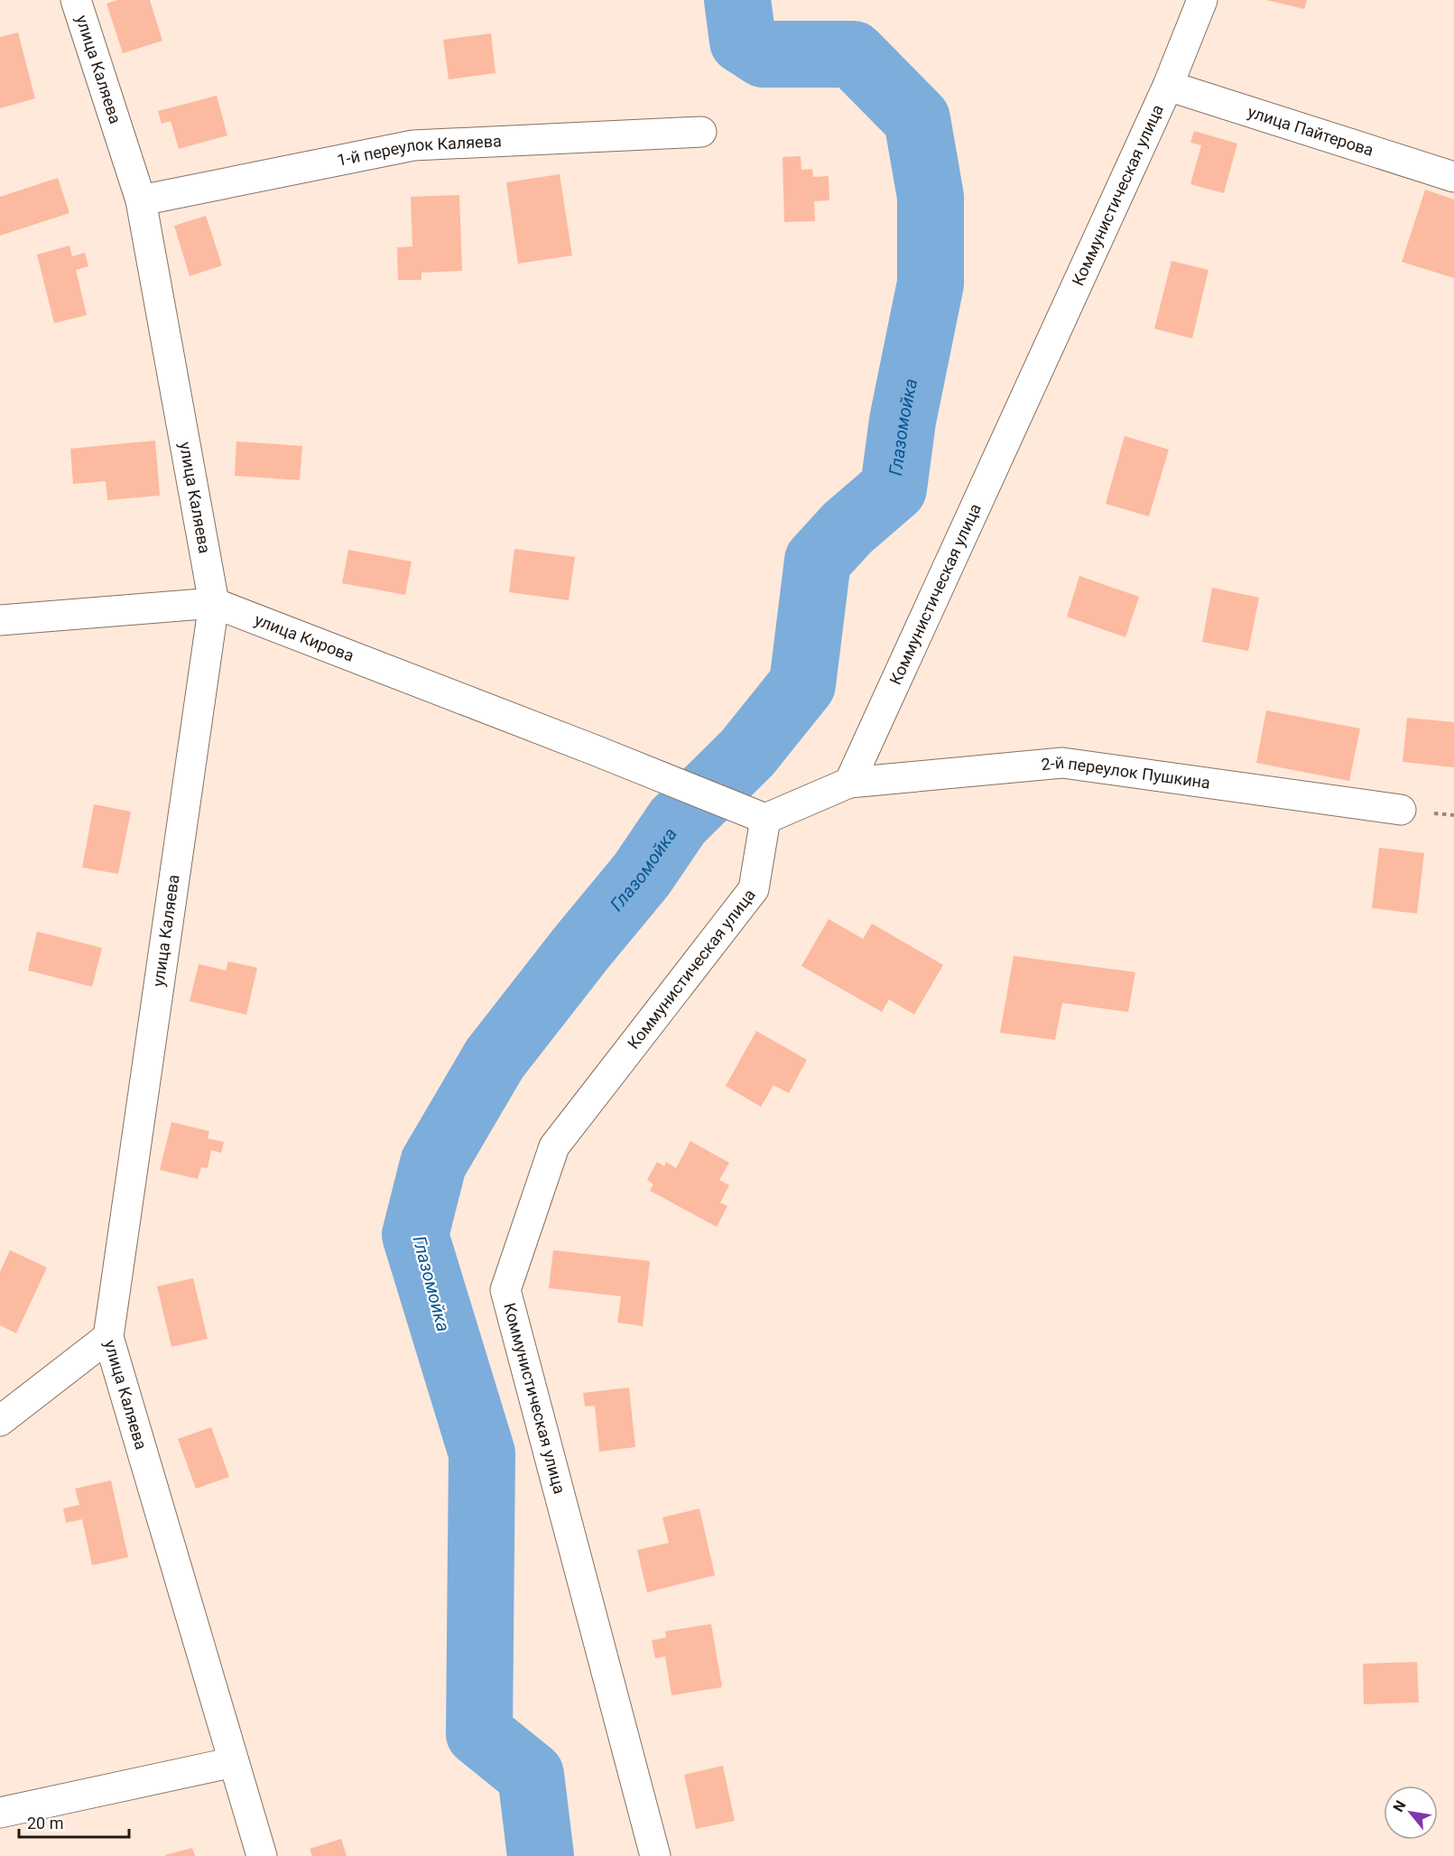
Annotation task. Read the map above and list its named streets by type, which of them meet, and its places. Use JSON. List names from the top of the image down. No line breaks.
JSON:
{"streets":{"street":["улица Каляева","улица Пайтерова","1-й переулок Каляева","Коммунистическая улица","улица Кирова","2-й переулок Пушкина"]},"crossings":[["улица Каляева","1-й переулок Каляева"],["улица Каляева","улица Кирова"],["улица Пайтерова","Коммунистическая улица"],["Коммунистическая улица","улица Кирова"],["Коммунистическая улица","2-й переулок Пушкина"]],"water":["Глазомойка"],"scale_bar":"20 m","north":"top left"}
